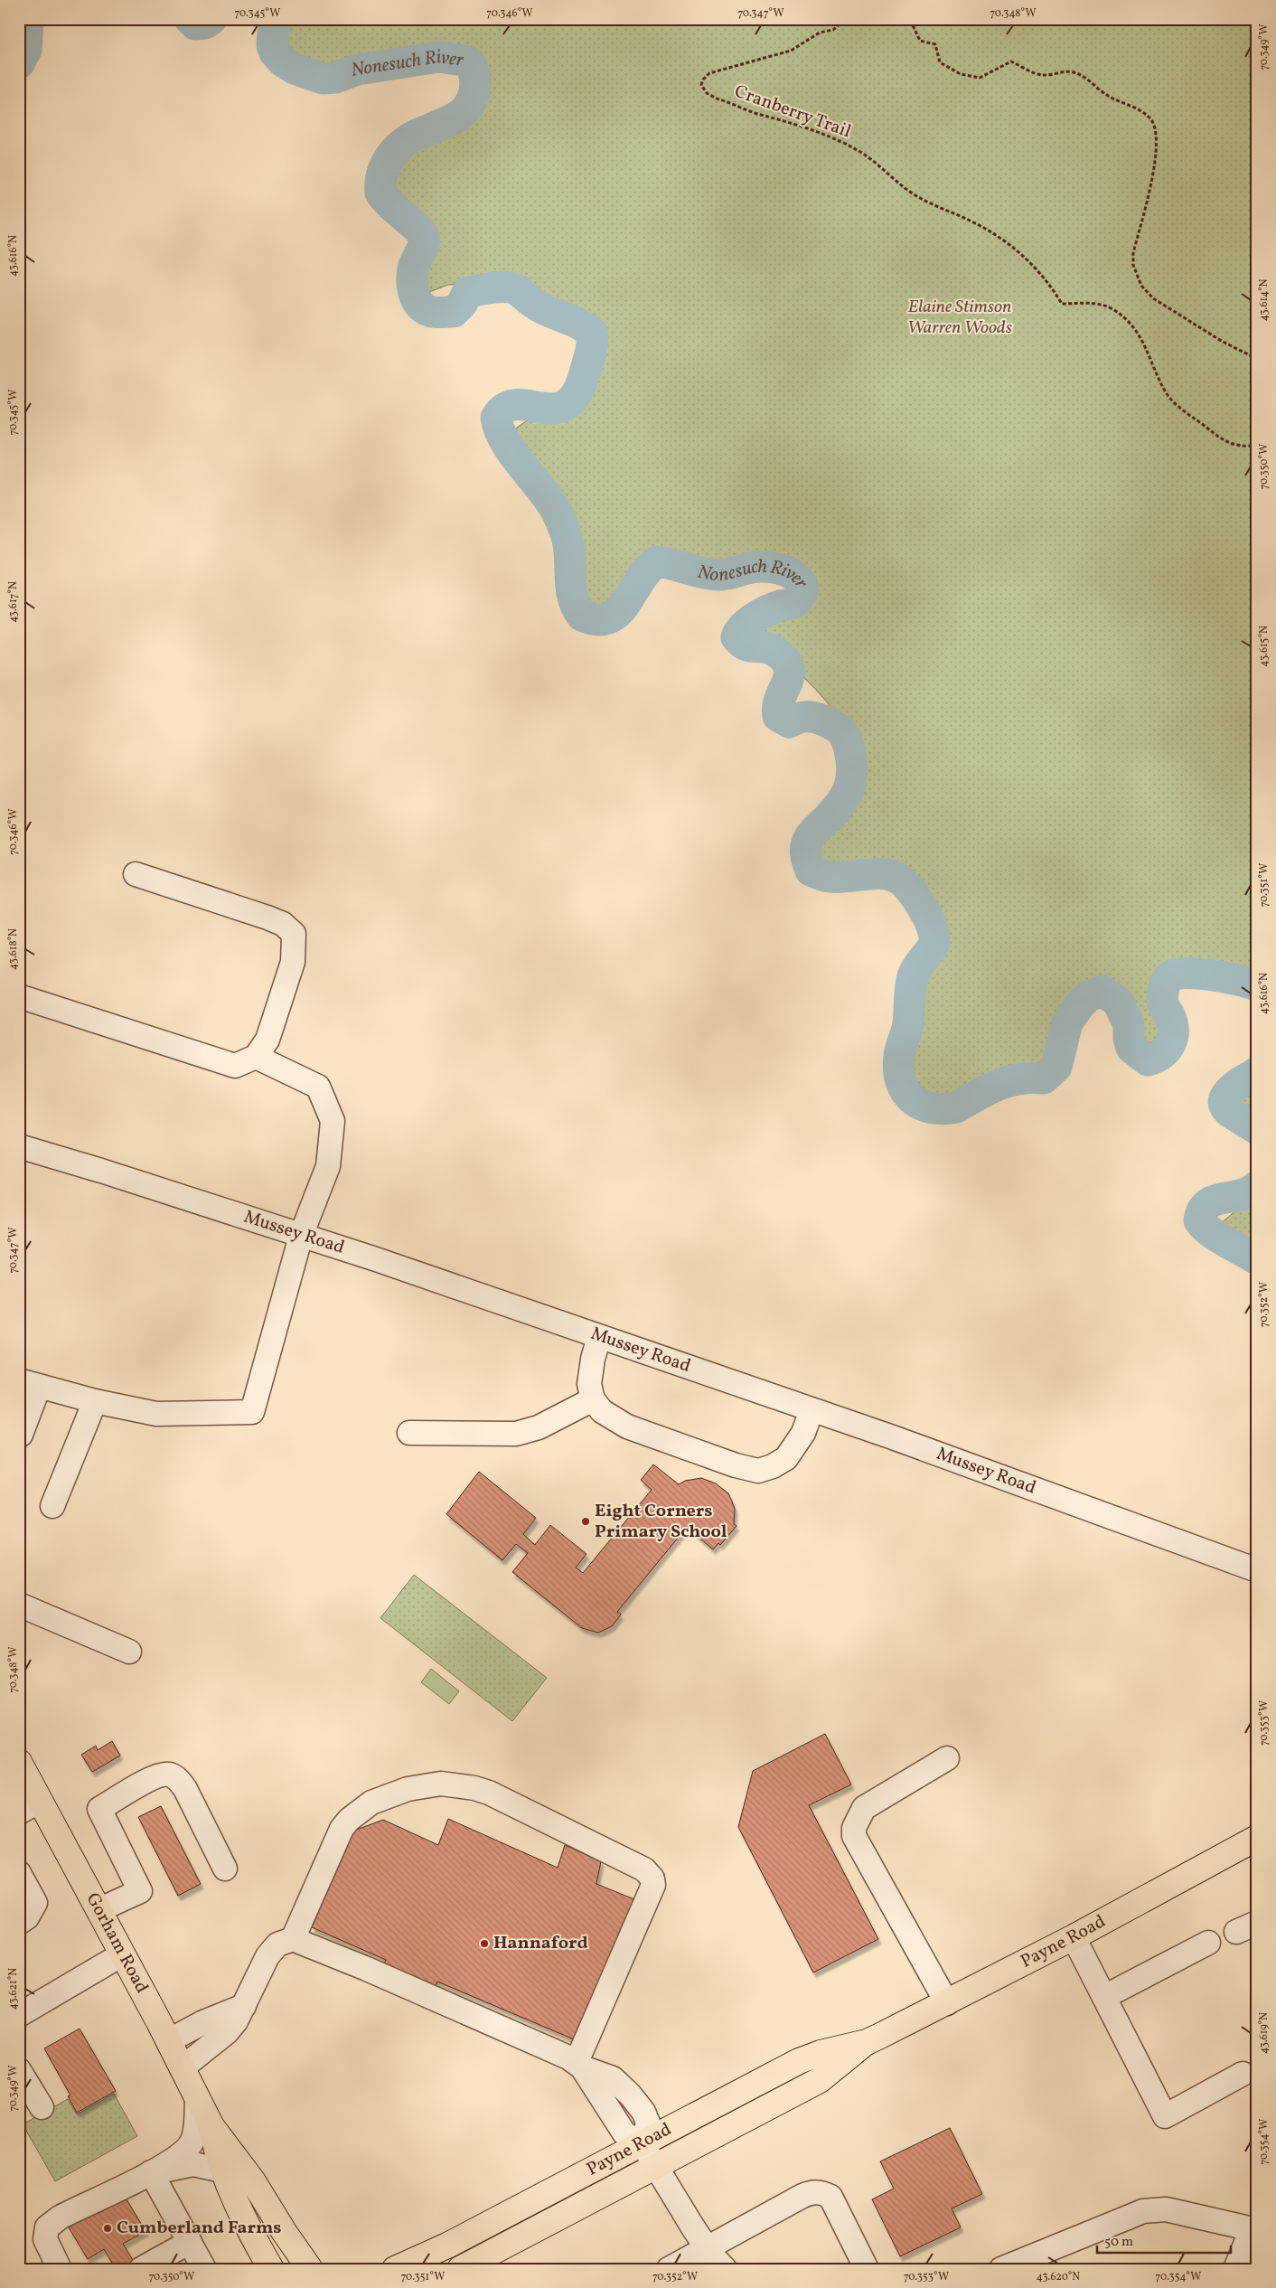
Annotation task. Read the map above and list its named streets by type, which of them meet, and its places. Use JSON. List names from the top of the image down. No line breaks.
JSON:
{"streets":{"main road":["Payne Road","Gorham Road"],"street":["Mussey Road"],"path":["Cranberry Trail"]},"water":["Nonesuch River"],"parks":["Elaine Stimson Warren Woods"],"places":["Eight Corners Primary School","Hannaford","Cumberland Farms"],"scale_bar":"50 m","coordinates":["70.345°W","70.346°W","70.347°W","70.348°W","70.349°W","43.616°N","43.614°N","70.350°W","43.617°N","43.615°N","70.351°W","43.618°N","70.352°W","70.353°W","43.621°N","43.619°N","70.354°W","43.620°N"]}
